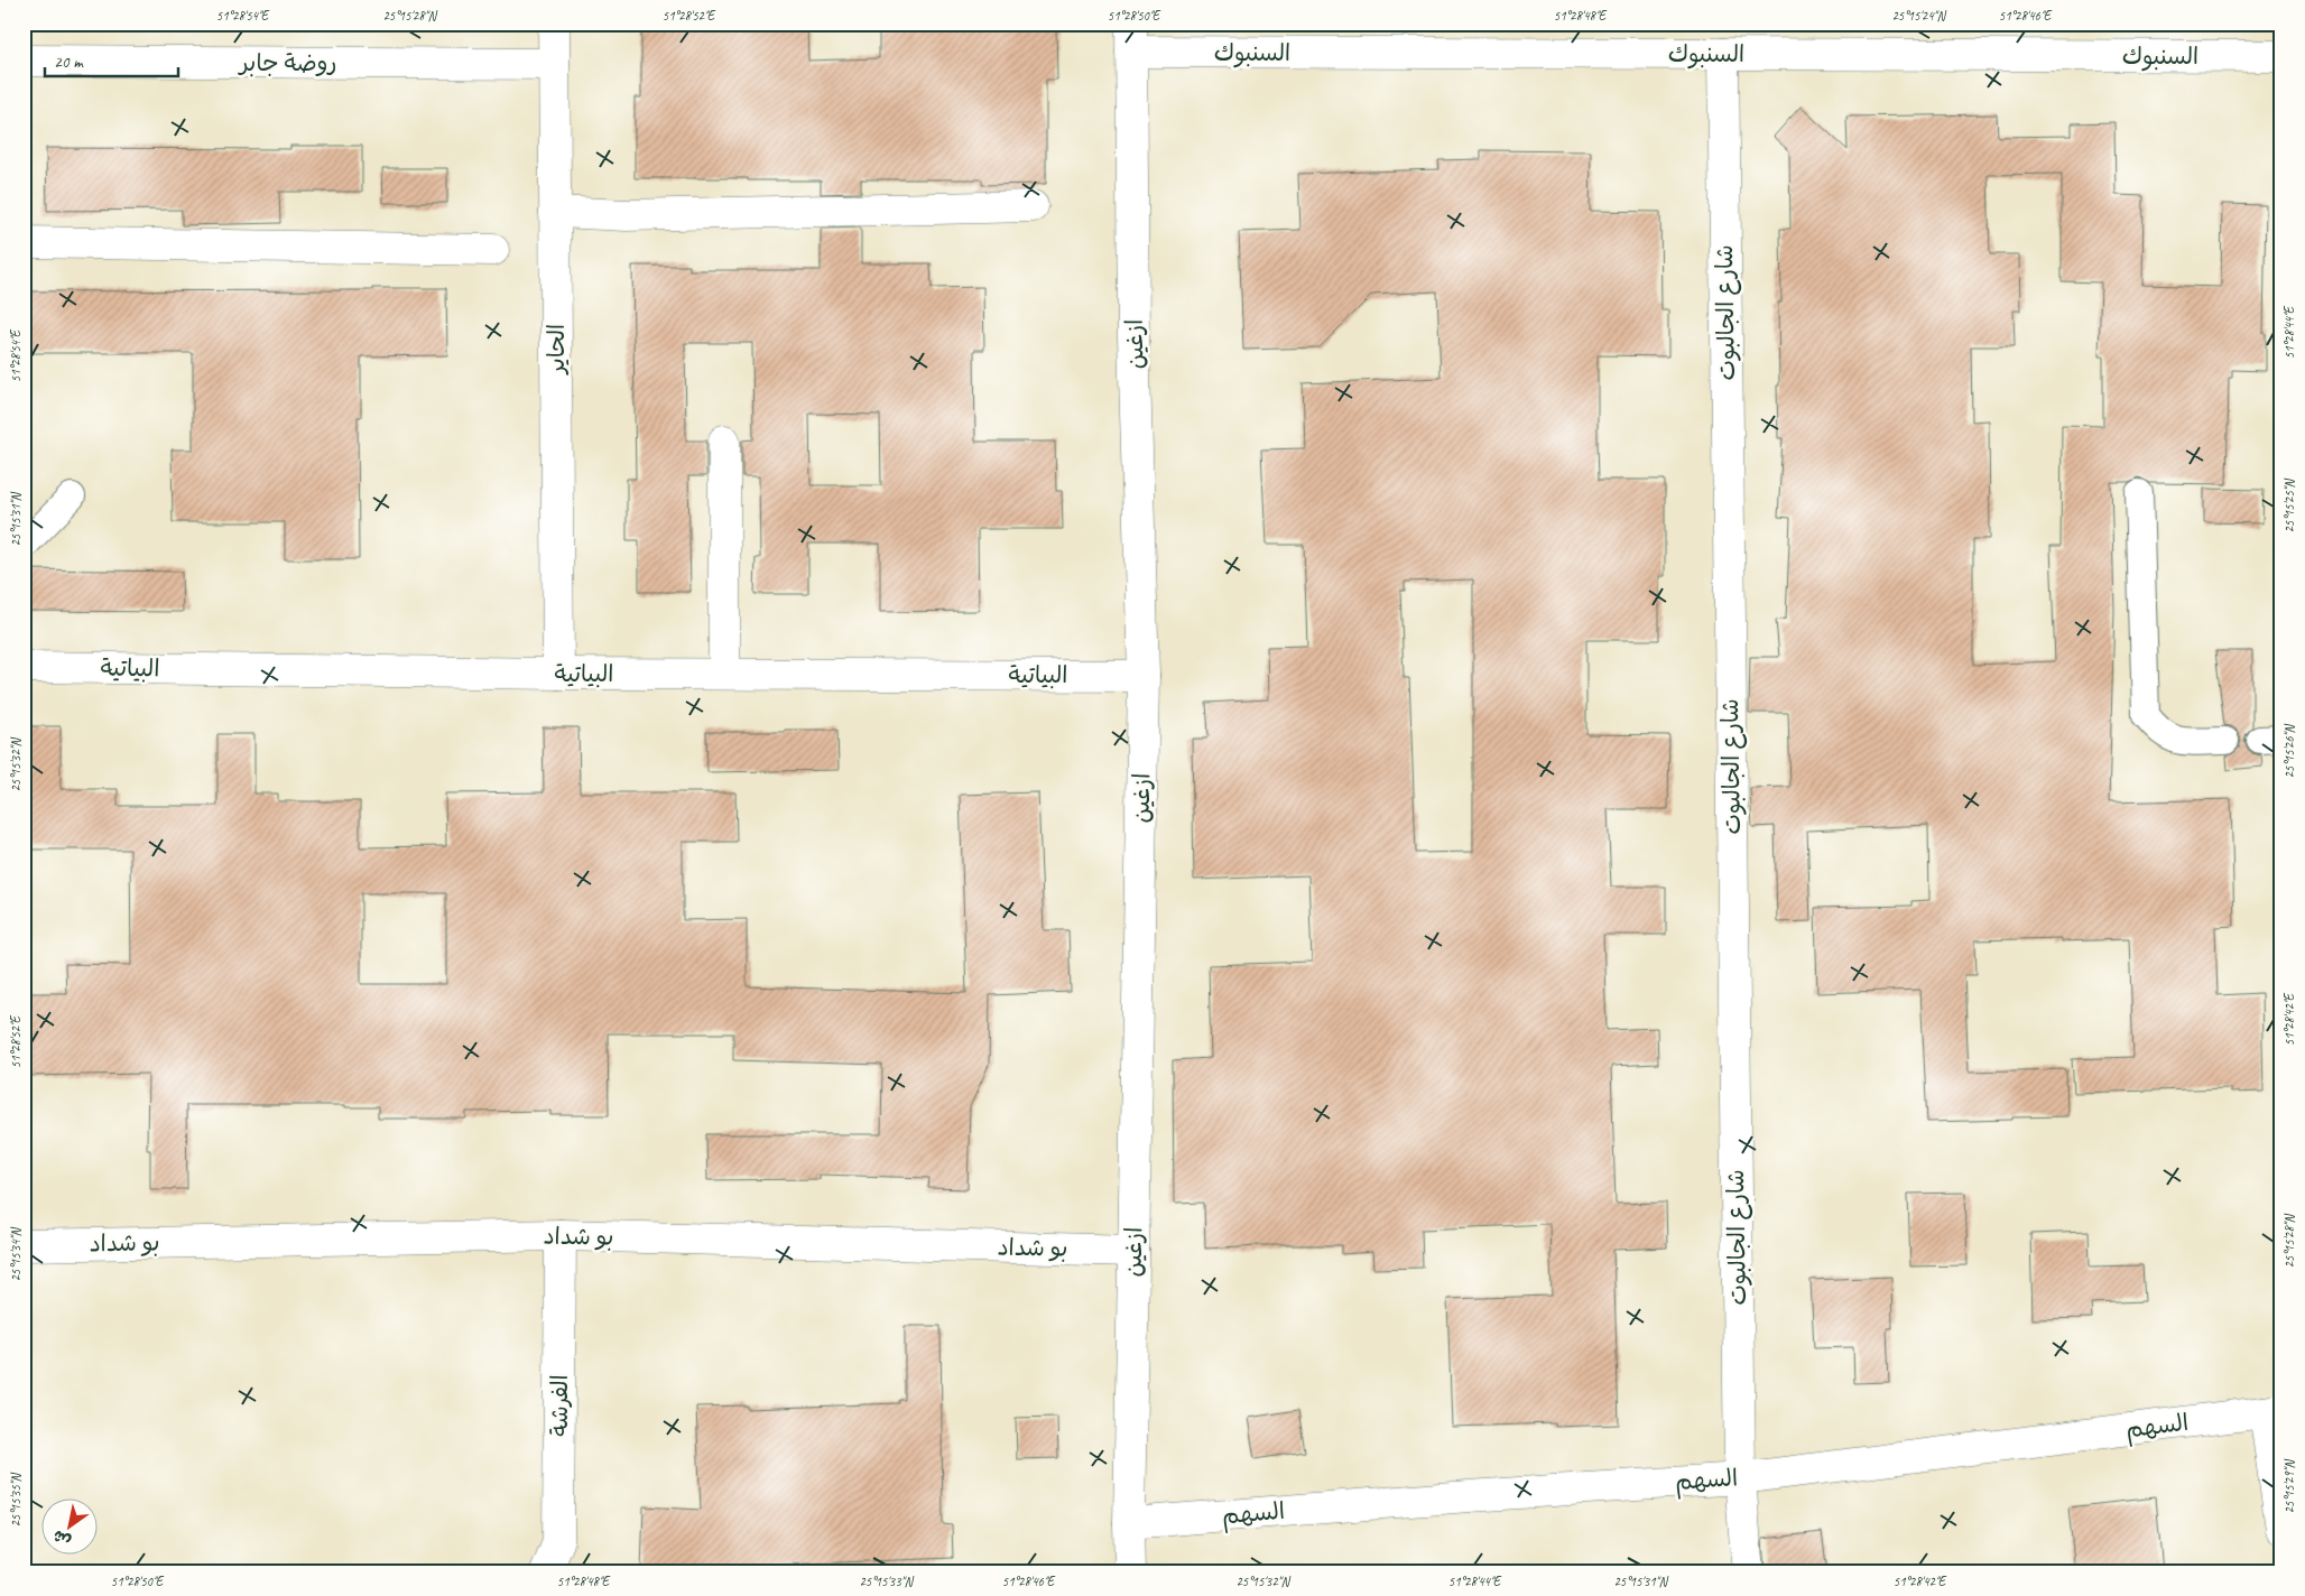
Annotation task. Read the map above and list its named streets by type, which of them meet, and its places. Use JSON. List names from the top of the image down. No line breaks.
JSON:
{"streets":{"street":["السنبوك","روضة جابر","شارع الجالبوت","ازغين","الحاير","البياتية","بو شداد","الفرشة","السهم"]},"crossings":[["السنبوك","شارع الجالبوت"],["السنبوك","ازغين"],["روضة جابر","الحاير"],["شارع الجالبوت","السهم"],["ازغين","البياتية"],["ازغين","بو شداد"],["ازغين","السهم"],["الحاير","البياتية"],["بو شداد","الفرشة"]],"scale_bar":"20 m","north":"bottom left","coordinates":["51°28'54\"E","25°15'28\"N","51°28'52\"E","51°28'50\"E","51°28'48\"E","25°15'24\"N","51°28'46\"E","51°28'44\"E","25°15'25\"N","25°15'31\"N","25°15'26\"N","25°15'32\"N","51°28'42\"E","25°15'34\"N","25°15'29\"N","25°15'35\"N","25°15'33\"N"]}
